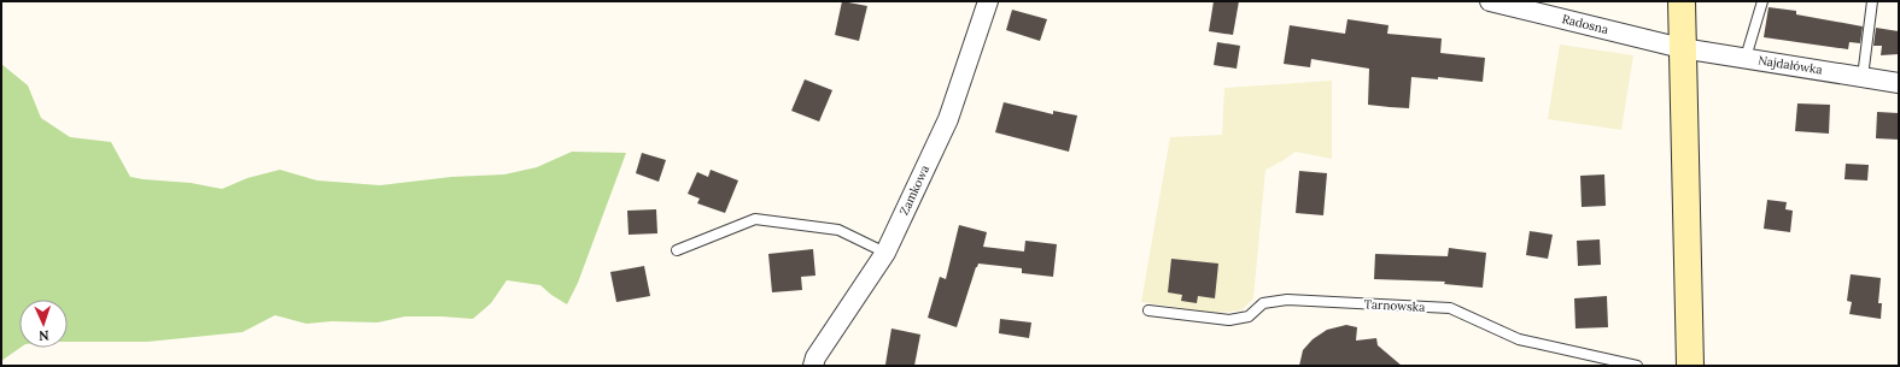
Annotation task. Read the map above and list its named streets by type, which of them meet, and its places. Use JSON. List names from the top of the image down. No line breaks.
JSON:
{"streets":{"street":["Radosna","Najdałówka","Zamkowa"],"lane":["Tarnowska"]},"crossings":[["Radosna","Najdałówka"]],"north":"bottom"}
